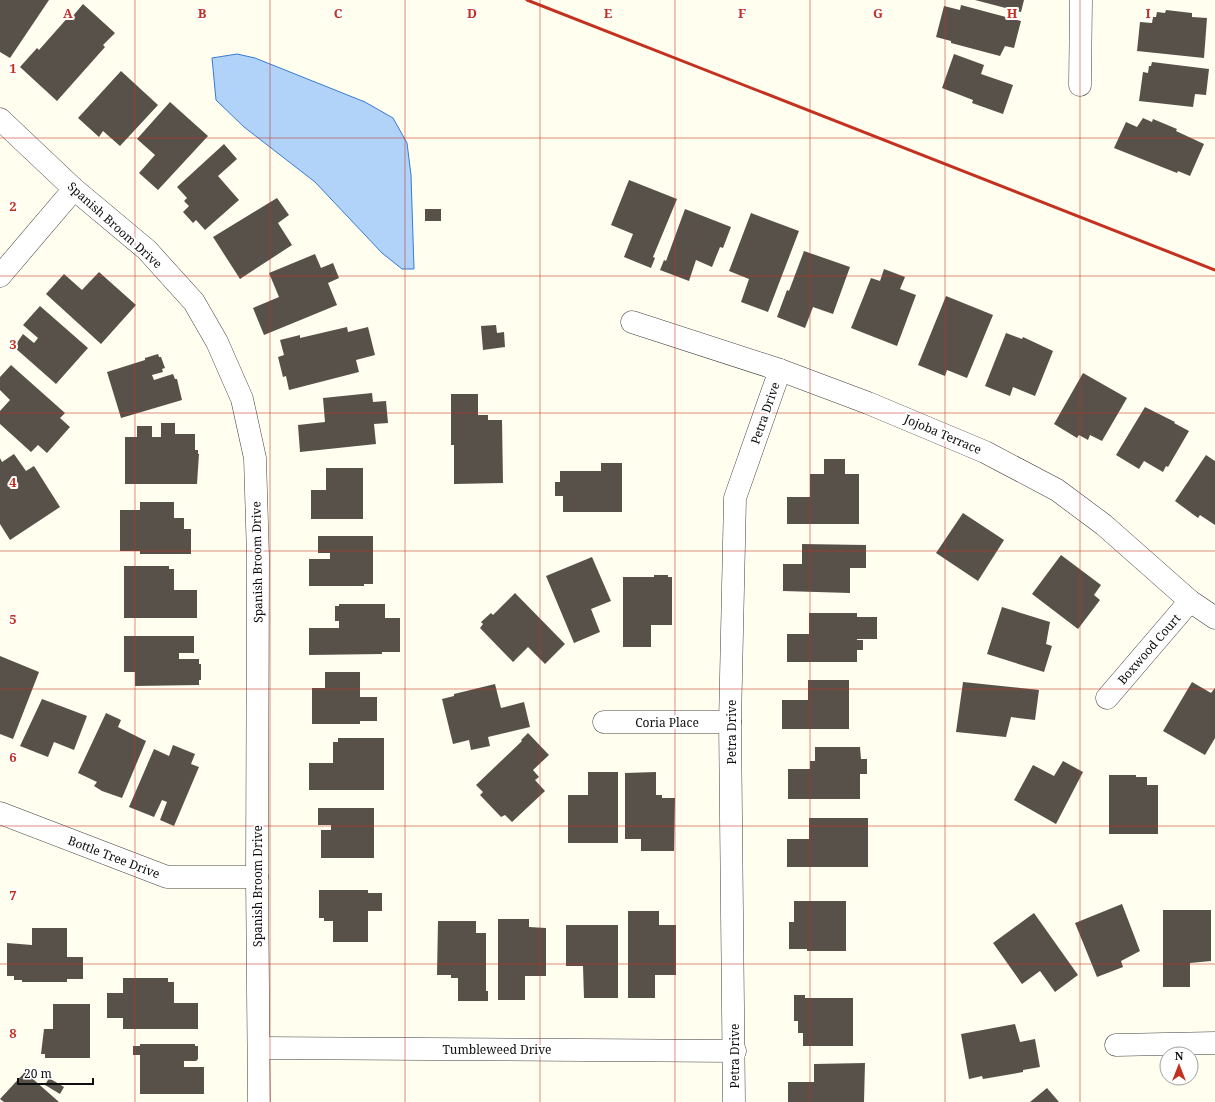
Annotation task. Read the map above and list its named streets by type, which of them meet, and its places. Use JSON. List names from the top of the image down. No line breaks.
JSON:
{"streets":{"street":["Spanish Broom Drive","Petra Drive","Jojoba Terrace","Boxwood Court","Coria Place","Bottle Tree Drive","Tumbleweed Drive"]},"crossings":[["Spanish Broom Drive","Bottle Tree Drive"],["Spanish Broom Drive","Tumbleweed Drive"],["Petra Drive","Jojoba Terrace"],["Petra Drive","Coria Place"],["Petra Drive","Tumbleweed Drive"],["Jojoba Terrace","Boxwood Court"]],"scale_bar":"20 m","north":"top","grid":{"columns":["A","B","C","D","E","F","G","H","I"],"rows":["1","2","3","4","5","6","7","8"]}}
